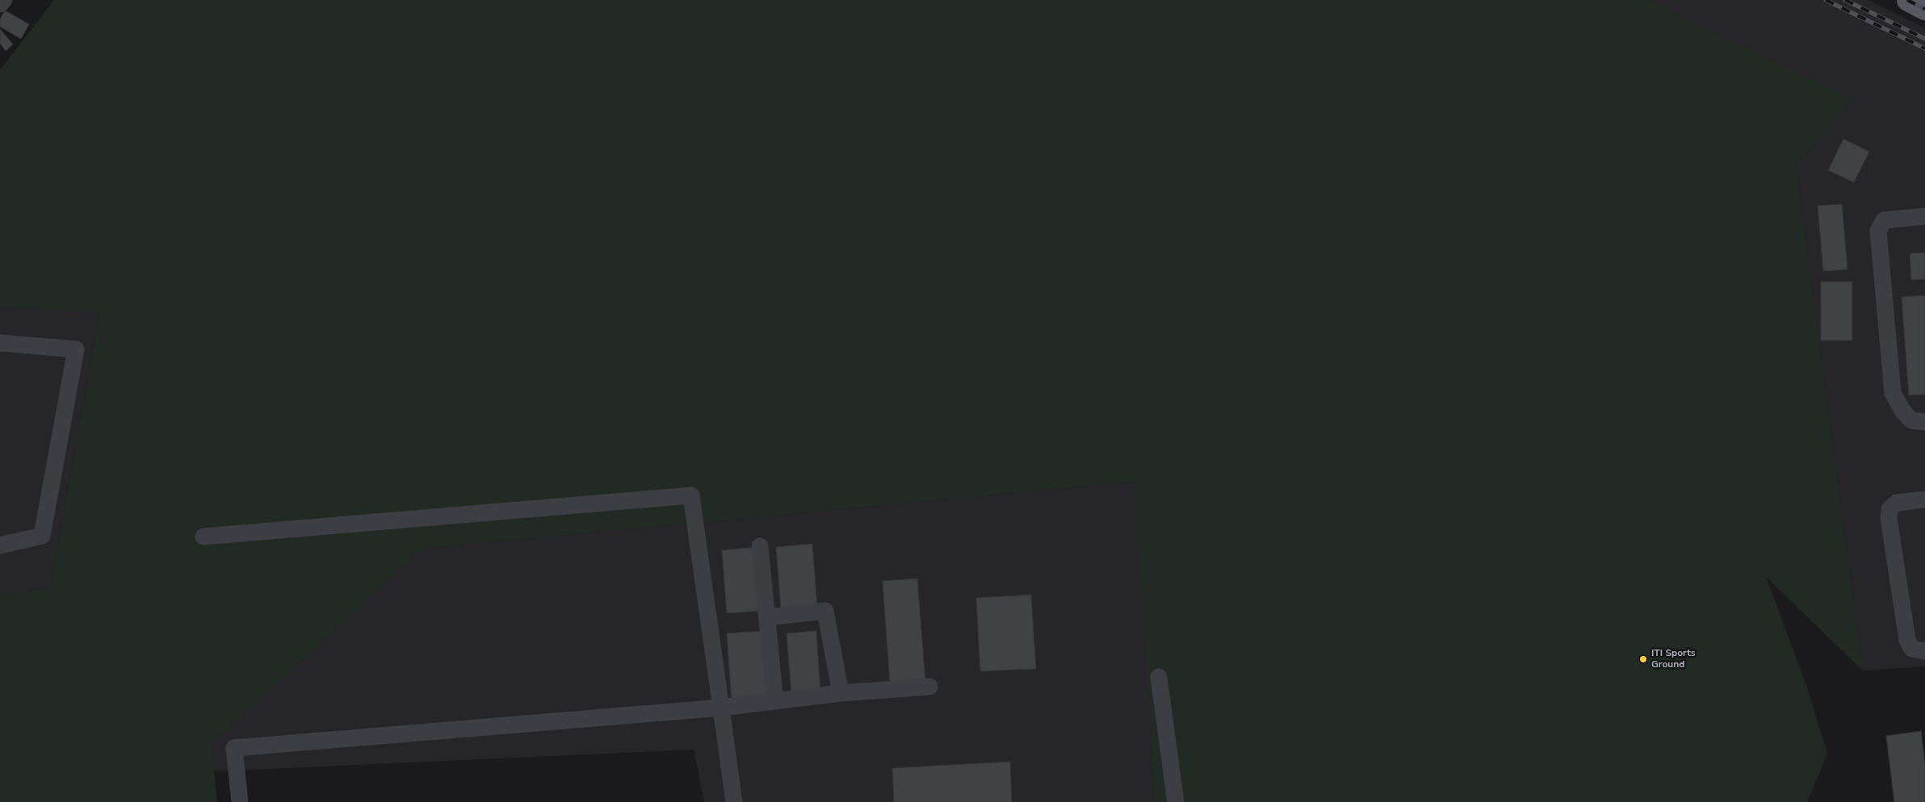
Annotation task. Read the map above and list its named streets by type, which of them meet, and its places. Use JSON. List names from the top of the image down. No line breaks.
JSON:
{"places":["ITI Sports Ground"]}
